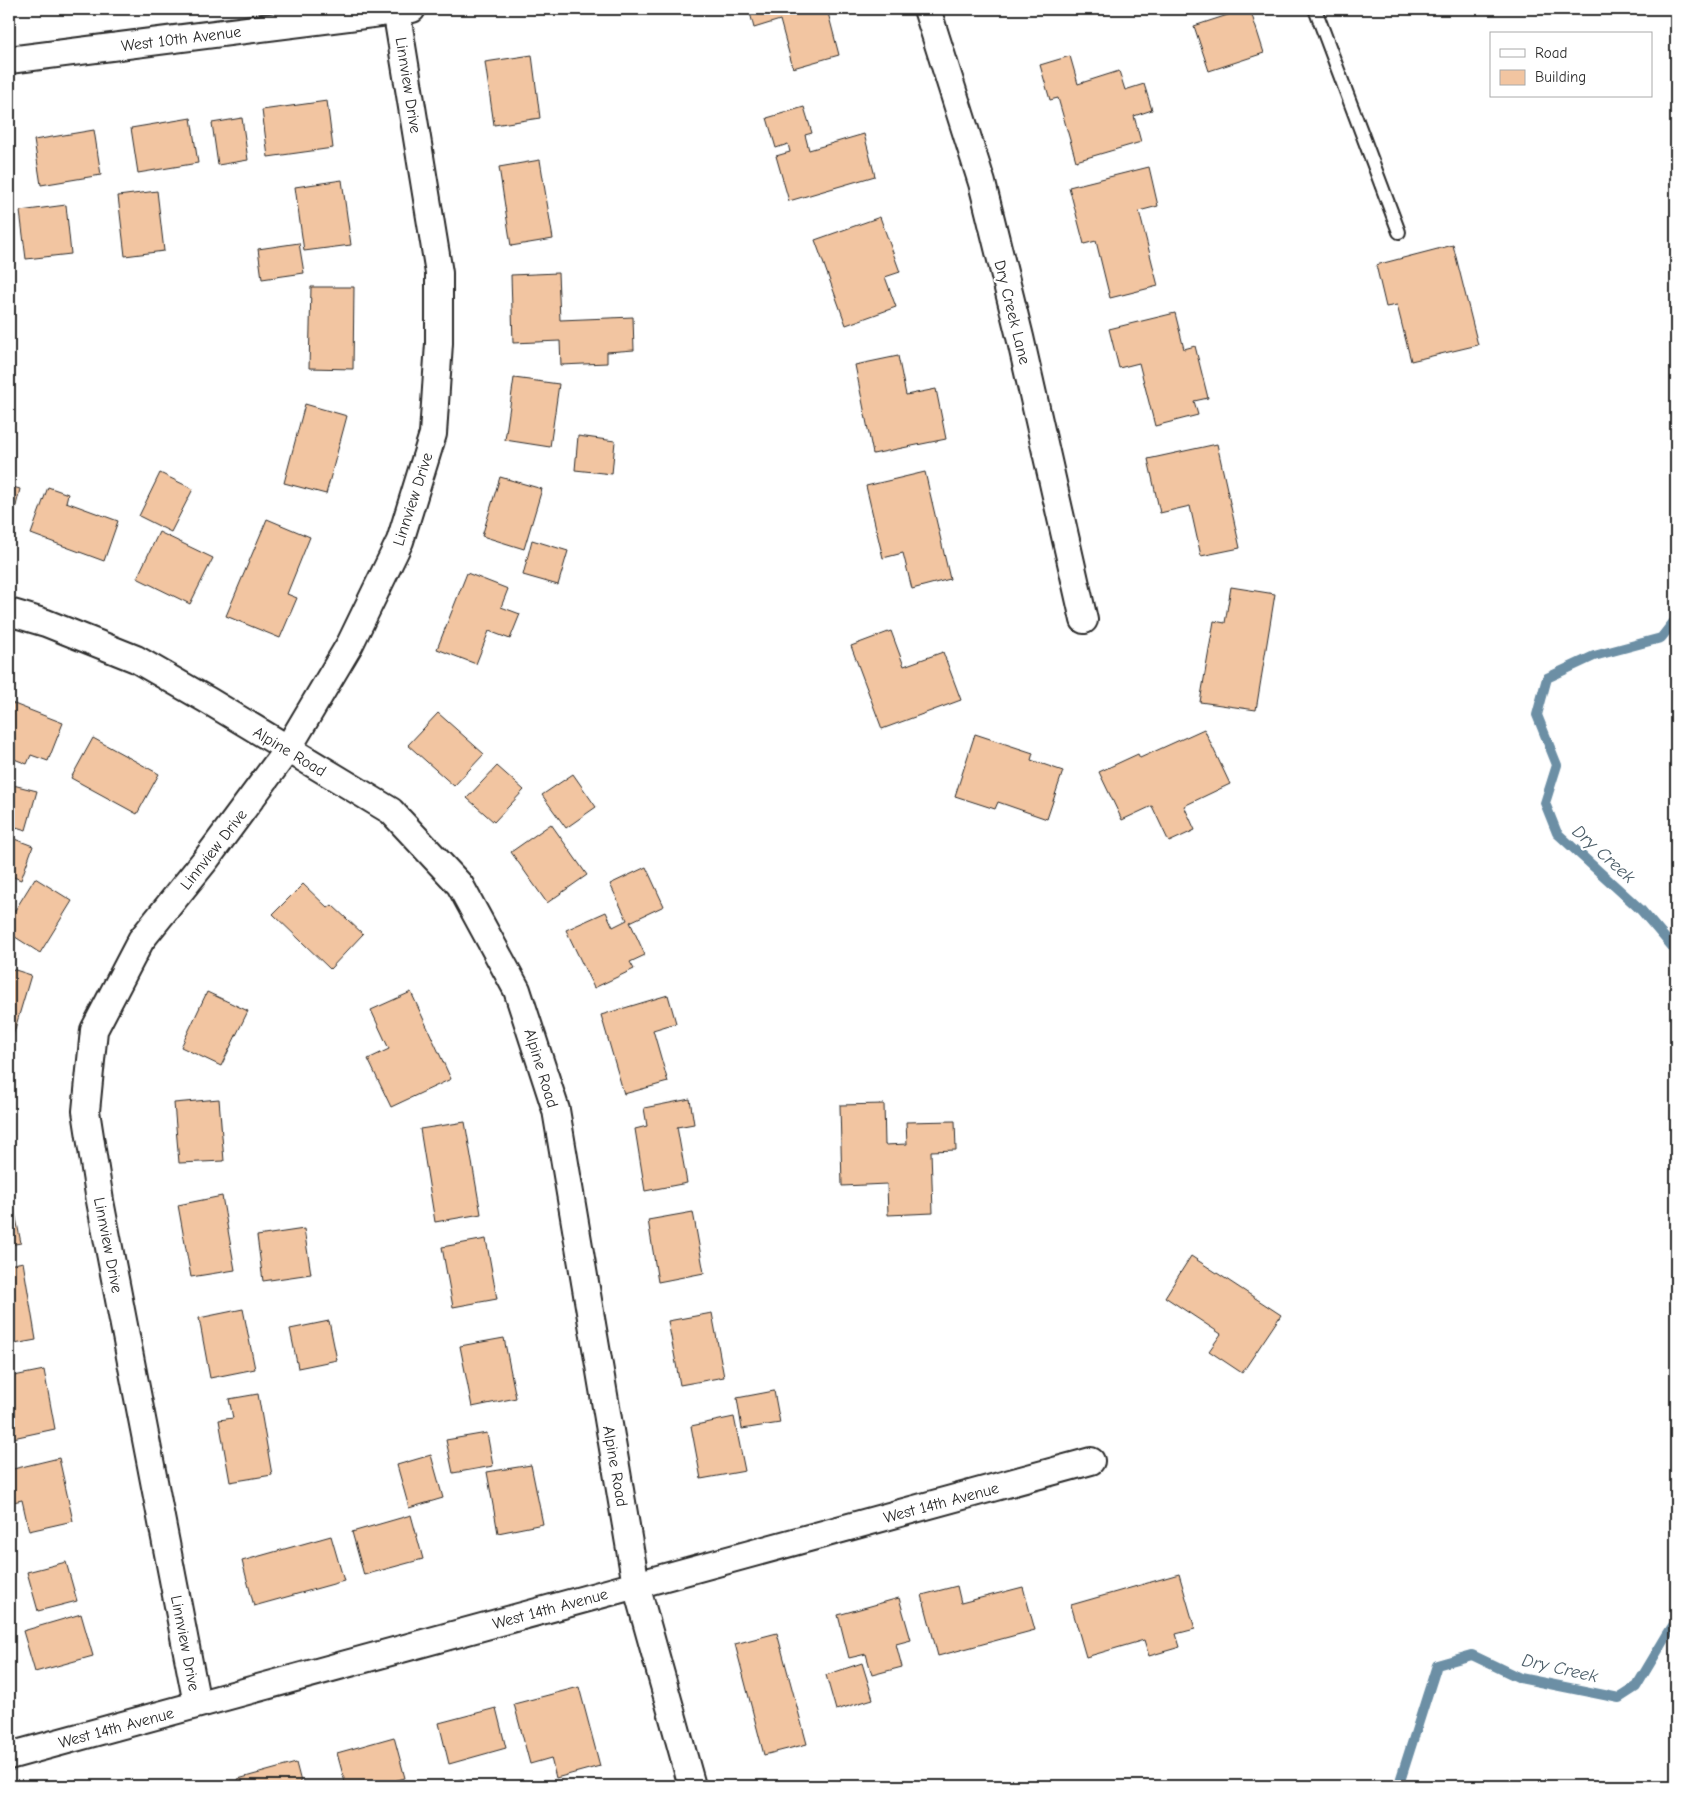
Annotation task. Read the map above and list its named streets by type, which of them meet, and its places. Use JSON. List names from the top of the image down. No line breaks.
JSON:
{"streets":{"street":["West 10th Avenue","Linnview Drive","Dry Creek Lane","Alpine Road","West 14th Avenue"]},"crossings":[["West 10th Avenue","Linnview Drive"],["Linnview Drive","Alpine Road"],["Linnview Drive","West 14th Avenue"],["Alpine Road","West 14th Avenue"]],"water":["Dry Creek"],"legend":["Road","Building"]}
